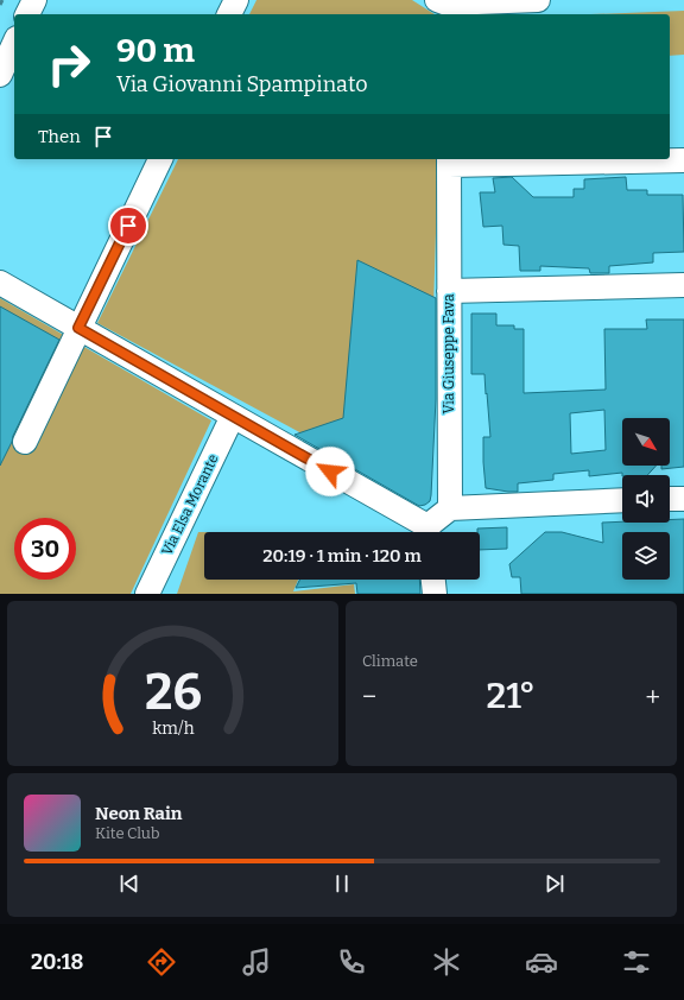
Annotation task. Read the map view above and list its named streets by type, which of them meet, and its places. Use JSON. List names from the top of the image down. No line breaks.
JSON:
{"streets":{"street":["Via Giuseppe Fava","Via Elsa Morante"]},"north":"bottom right","page":{"turn":["90 m","Via Giovanni Spampinato"],"then":"Then","limit":"30","trip":"20:19 · 1 min · 120 m","tile":"Climate","heat":["−","21°","+"],"song":["Neon Rain","Kite Club"],"tabs":"20:18","gauge":["26","km/h"]}}
